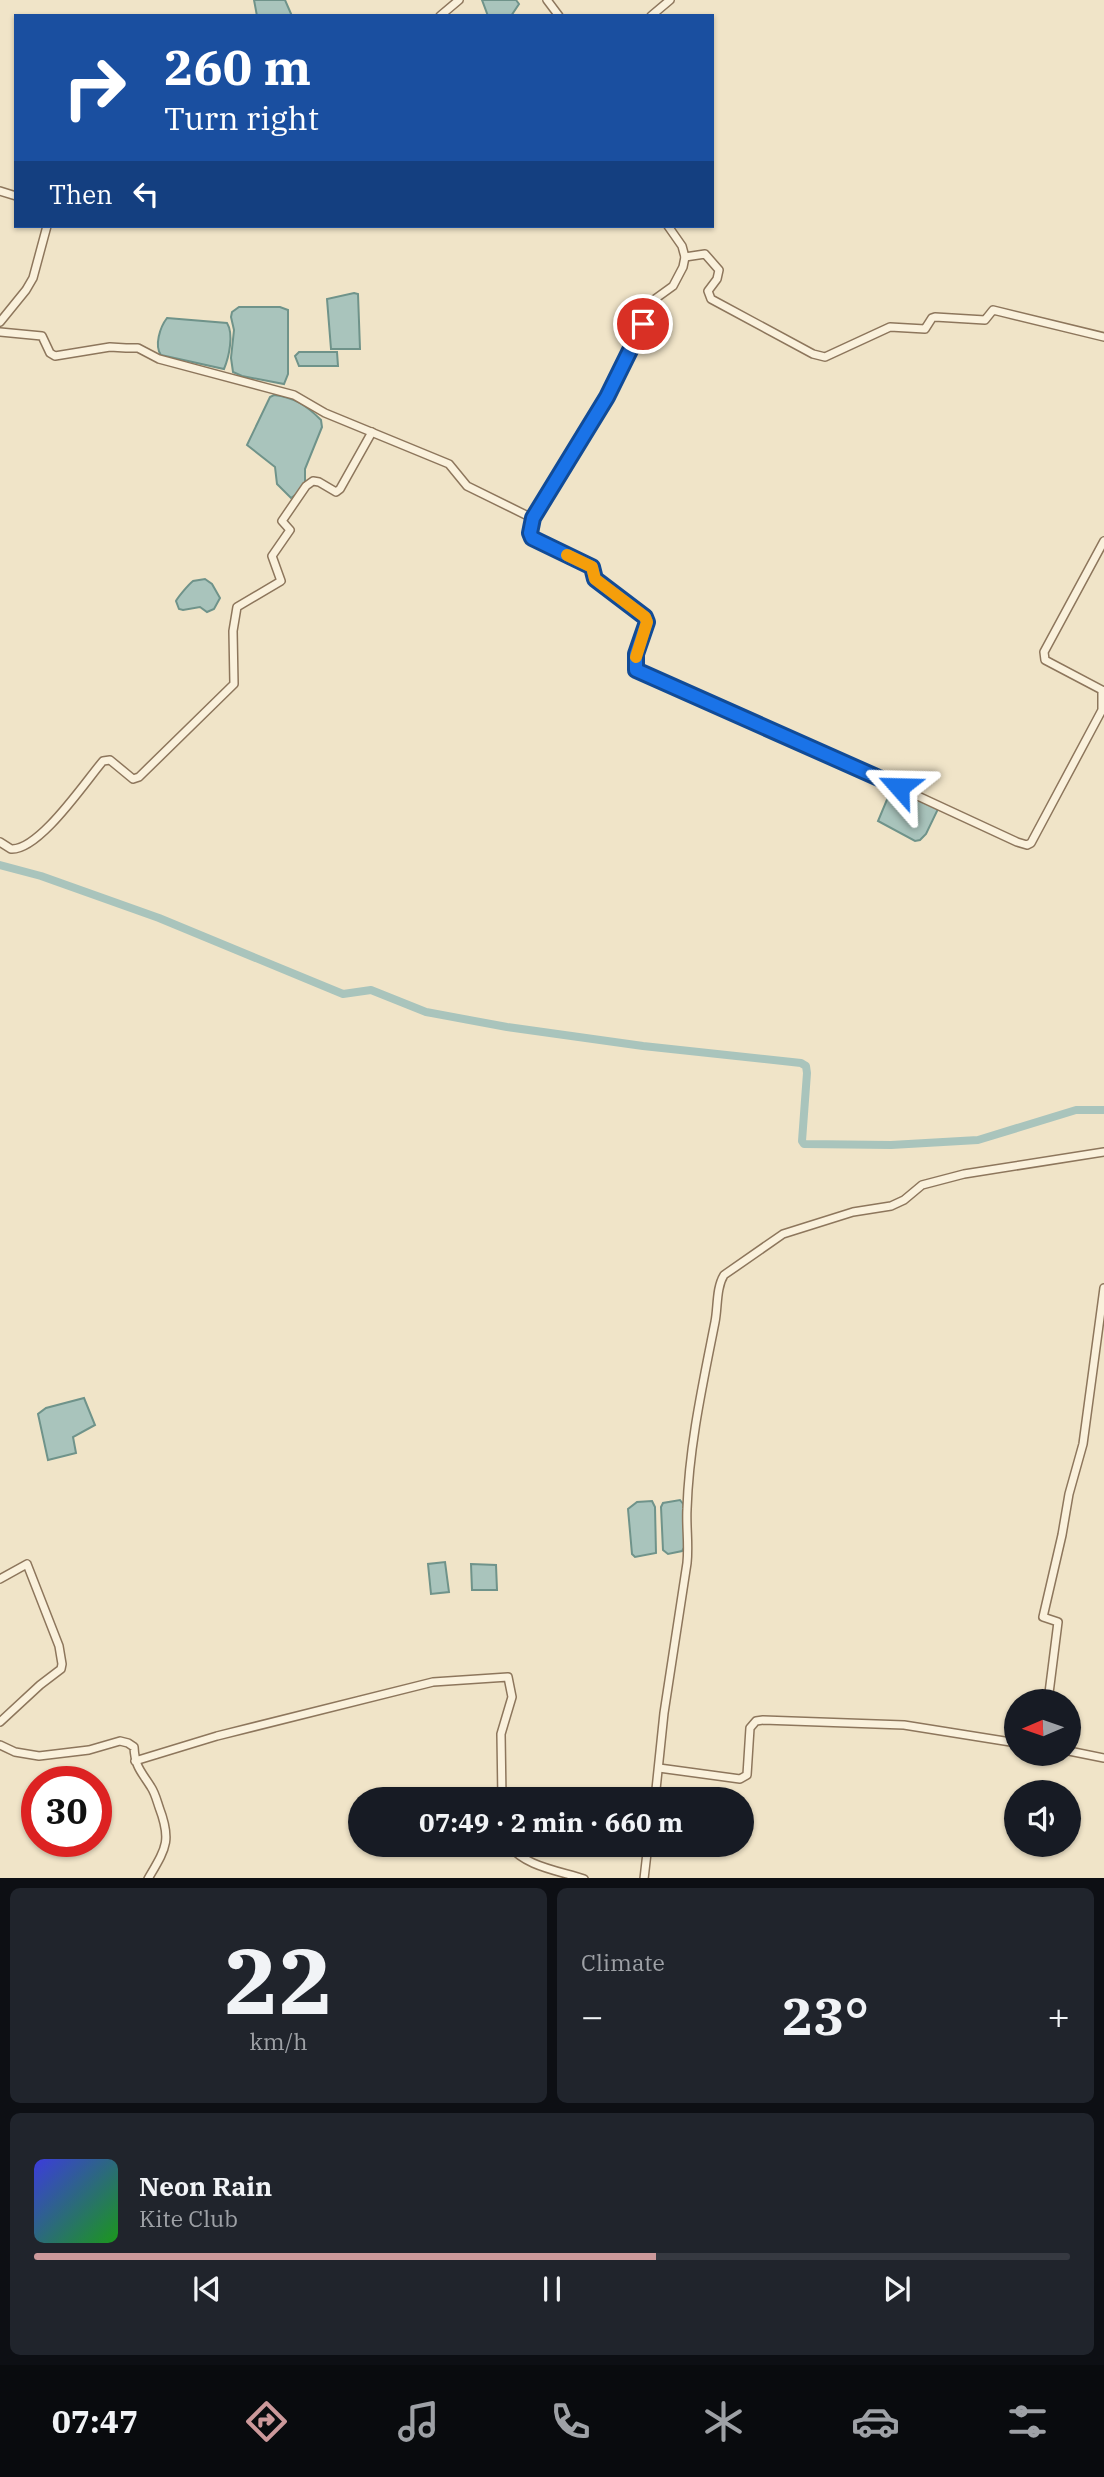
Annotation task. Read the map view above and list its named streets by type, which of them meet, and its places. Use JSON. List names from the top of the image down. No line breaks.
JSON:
{"north":"left","page":{"turn":["260 m","Turn right"],"then":"Then","limit":"30","trip":"07:49 · 2 min · 660 m","tile":[["22","km/h"],"Climate"],"heat":["−","23°","+"],"song":["Neon Rain","Kite Club"],"tabs":"07:47"}}
